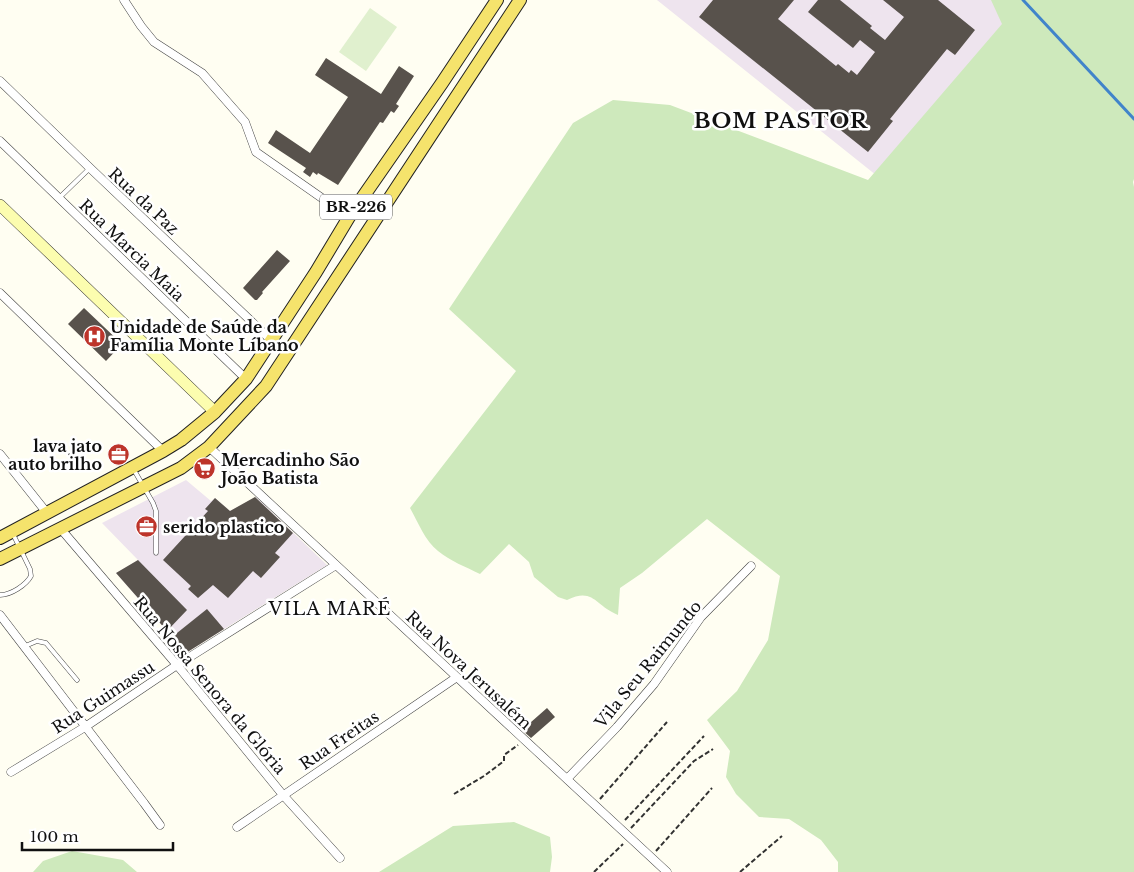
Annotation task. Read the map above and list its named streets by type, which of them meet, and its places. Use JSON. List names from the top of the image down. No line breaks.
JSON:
{"streets":{"main road":["BR-226"],"street":["Rua da Paz","Rua Marcia Maia","Vila Seu Raimundo","Rua Nova Jerusalém","Rua Nossa Senora da Glória","Rua Guimassu","Rua Freitas"]},"crossings":[["Rua da Paz","BR-226"],["BR-226","Rua Marcia Maia"],["BR-226","Rua Nova Jerusalém"],["BR-226","Rua Nossa Senora da Glória"],["Vila Seu Raimundo","Rua Nova Jerusalém"],["Rua Nova Jerusalém","Rua Guimassu"],["Rua Nova Jerusalém","Rua Freitas"],["Rua Nossa Senora da Glória","Rua Guimassu"],["Rua Nossa Senora da Glória","Rua Freitas"]],"districts":["BOM PASTOR","VILA MARÉ"],"places":{"hospital":["Unidade de Saúde da Família Monte Líbano"],"office":["lava jato auto brilho","serido plastico"],"supermarket":["Mercadinho São João Batista"]},"scale_bar":"100 m"}
